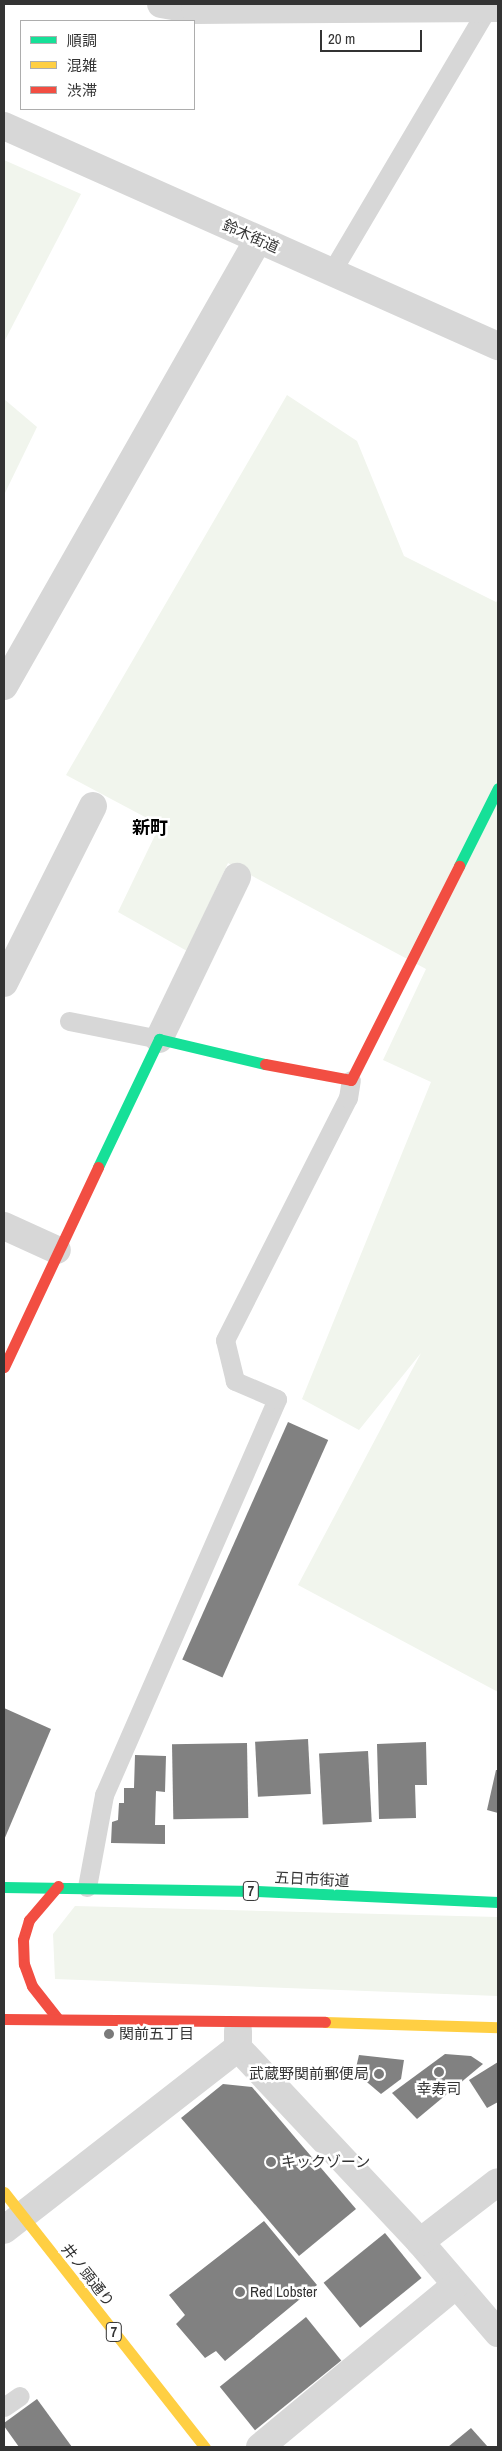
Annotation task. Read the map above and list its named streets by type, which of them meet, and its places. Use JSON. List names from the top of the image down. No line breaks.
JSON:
{"streets":{"main road":["五日市街道","7","井ノ頭通り"],"street":["鈴木街道"]},"districts":["新町"],"places":["関前五丁目","幸寿司","武蔵野関前郵便局","キックゾーン","Red Lobster"],"legend":["順調","混雑","渋滞"],"scale_bar":"20 m"}
